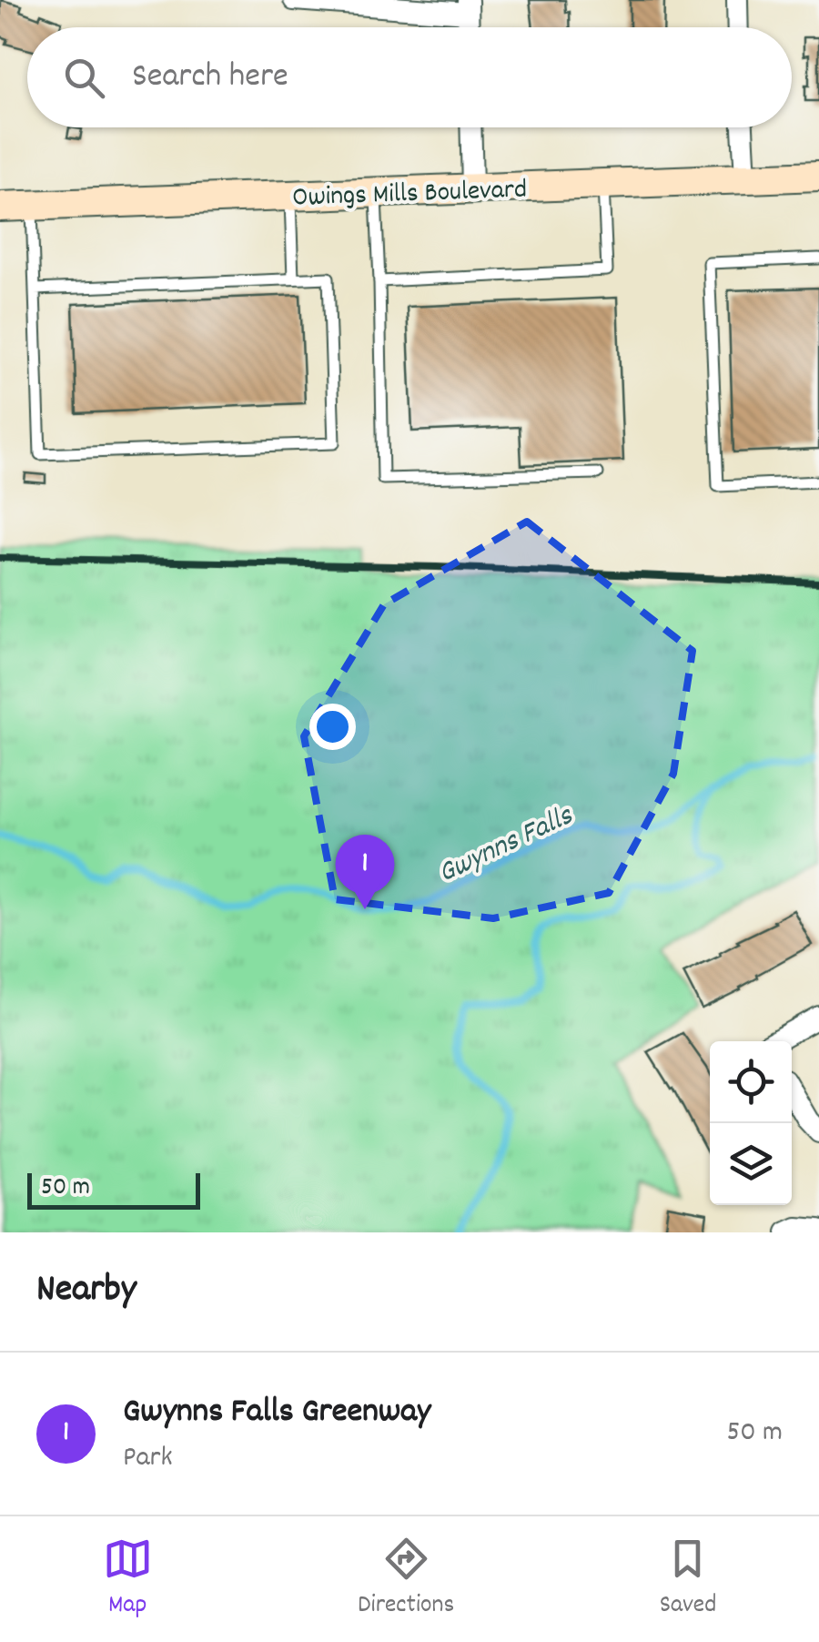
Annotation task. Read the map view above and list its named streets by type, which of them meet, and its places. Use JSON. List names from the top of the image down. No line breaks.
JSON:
{"streets":{"main road":["Owings Mills Boulevard"]},"water":["Gwynns Falls"],"scale_bar":"50 m","page":{"search":"Search here","pins":"1","scale":"50 m","heading":"Nearby","list":[{"mark":"1","name":"Gwynns Falls Greenway","note":"Park","value":"50 m"}],"nav":["Map","Directions","Saved"]}}
